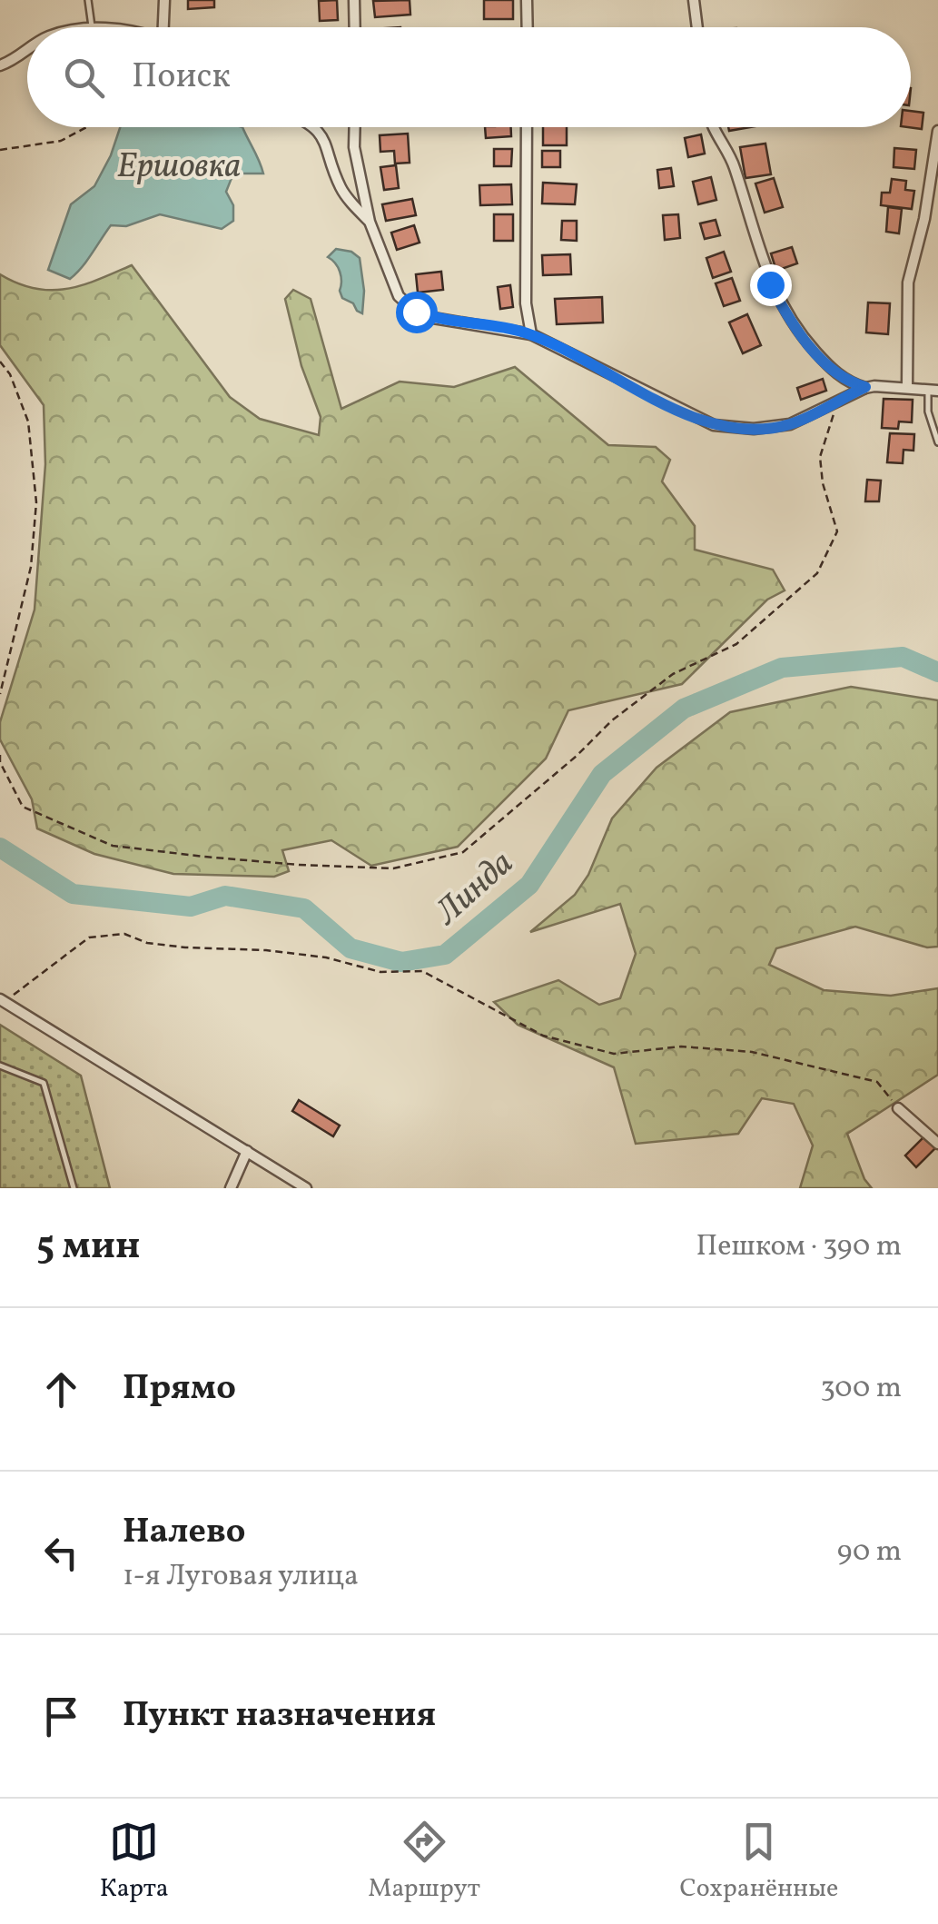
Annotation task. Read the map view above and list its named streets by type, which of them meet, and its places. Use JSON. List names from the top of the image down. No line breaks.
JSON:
{"water":["Ершовка","Линда"],"page":{"search":"Поиск","heading":["5 мин","Пешком · 390 m"],"list":[["Прямо","300 m"],["Налево","1-я Луговая улица","90 m"],"Пункт назначения"],"nav":["Карта","Маршрут","Сохранённые"]}}
